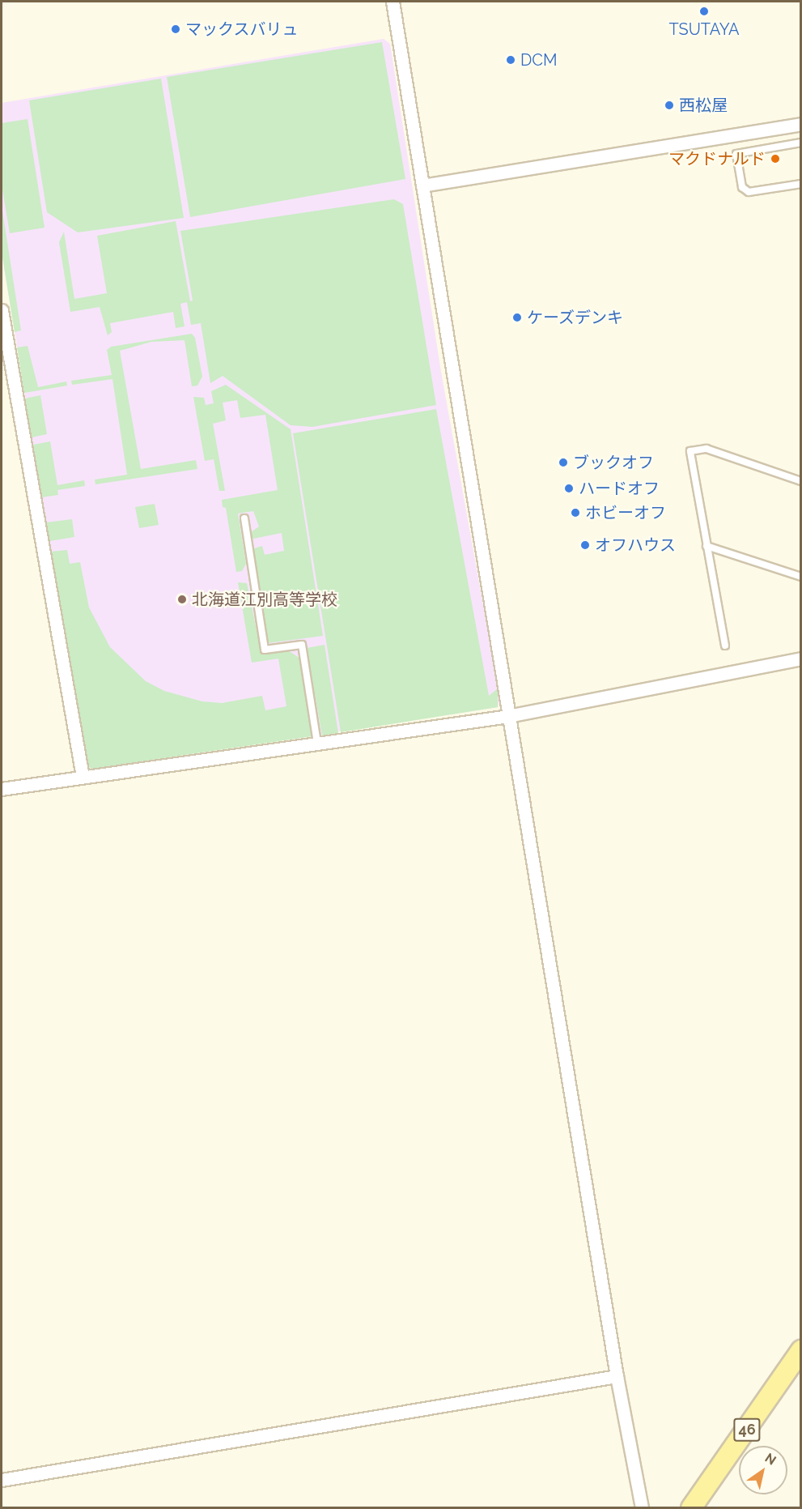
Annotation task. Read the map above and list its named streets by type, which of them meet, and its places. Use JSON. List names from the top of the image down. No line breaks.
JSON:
{"streets":{"main road":["46"]},"places":["TSUTAYA","マックスバリュ","DCM","西松屋","マクドナルド","ケーズデンキ","ブックオフ","ハードオフ","ホビーオフ","オフハウス","北海道江別高等学校"],"north":"top right"}
